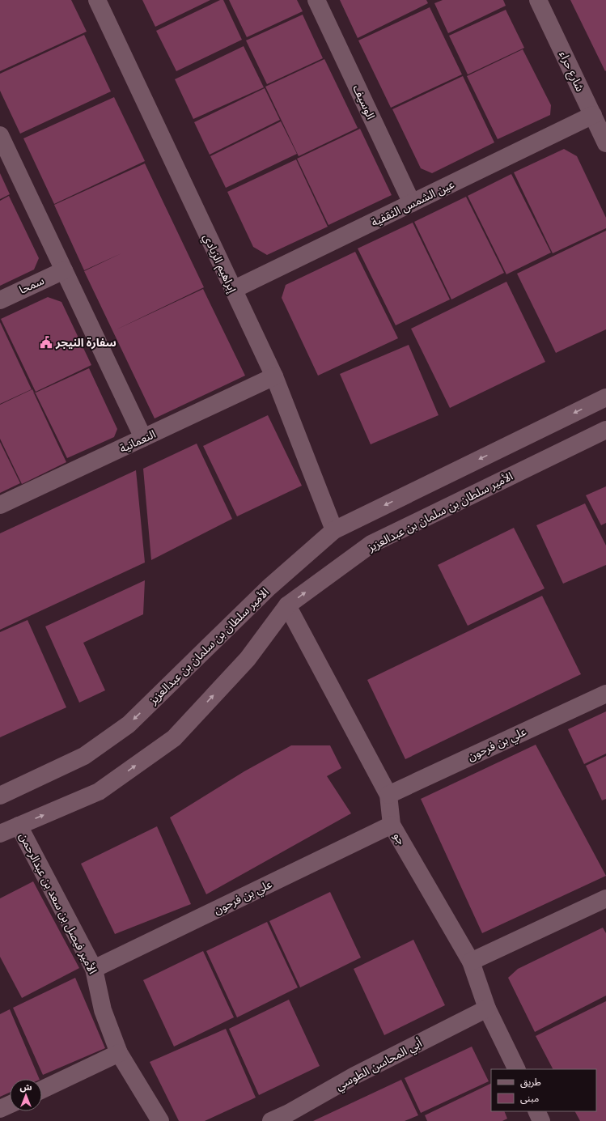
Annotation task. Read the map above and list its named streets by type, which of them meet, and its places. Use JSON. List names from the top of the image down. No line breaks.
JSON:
{"streets":{"street":["شارع حراء","الوسيف","عين الشمس الثقفية","إبراهيم الزيادي","سمحا","النعمانية","الأمير سلطان بن سلمان بن عبدالعزيز","علي بن فرحون","جو","الأمير فيصل بن سعد بن عبدالرحمن","أبي المحاسن الطوسي"]},"crossings":[["شارع حراء","عين الشمس الثقفية"],["الوسيف","عين الشمس الثقفية"],["عين الشمس الثقفية","إبراهيم الزيادي"],["إبراهيم الزيادي","النعمانية"],["إبراهيم الزيادي","الأمير سلطان بن سلمان بن عبدالعزيز"],["الأمير سلطان بن سلمان بن عبدالعزيز","جو"],["الأمير سلطان بن سلمان بن عبدالعزيز","الأمير فيصل بن سعد بن عبدالرحمن"],["علي بن فرحون","جو"],["علي بن فرحون","الأمير فيصل بن سعد بن عبدالرحمن"],["جو","أبي المحاسن الطوسي"]],"places":{"public building":["سفارة النيجر"]},"legend":["طريق","مبنى"],"north":"top"}
